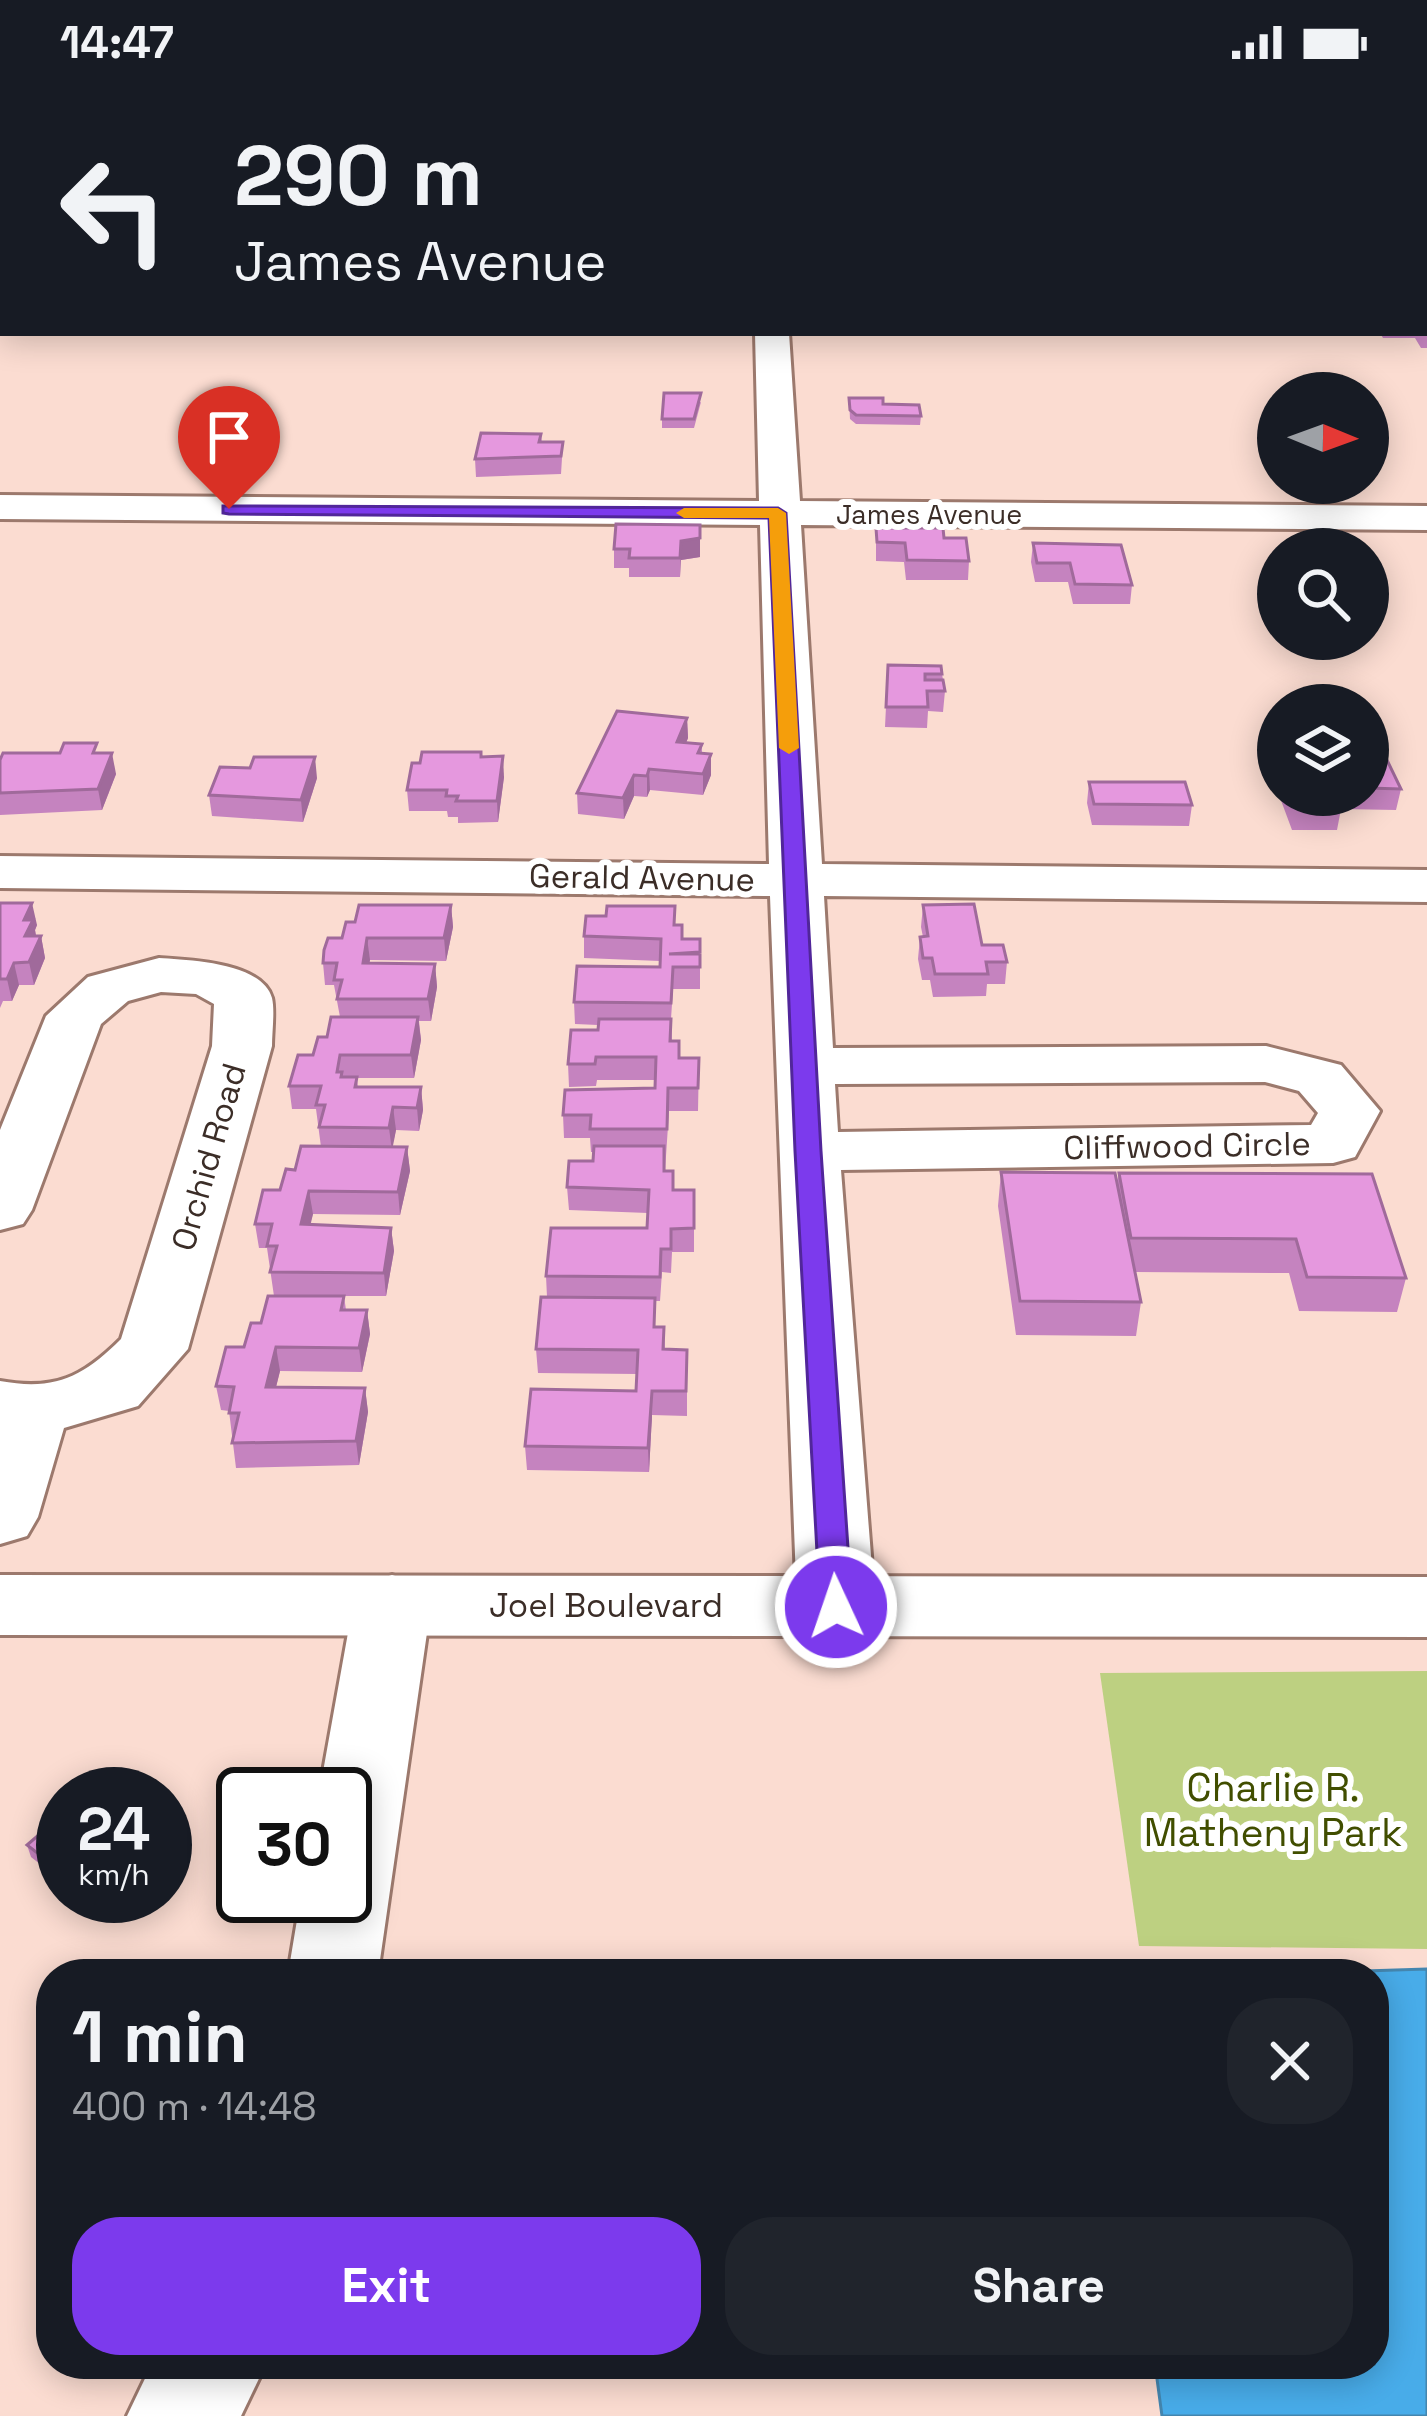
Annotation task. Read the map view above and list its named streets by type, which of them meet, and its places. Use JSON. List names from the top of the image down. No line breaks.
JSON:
{"streets":{"street":["James Avenue","Gerald Avenue","Cliffwood Circle","Orchid Road","Joel Boulevard"]},"parks":["Charlie R. Matheny Park"],"north":"right","page":{"status":"14:47","turn":["290 m","James Avenue"],"speed":"24 km/h","limit":"30","heading":["1 min","400 m · 14:48"],"buttons":["Exit","Share"]}}
